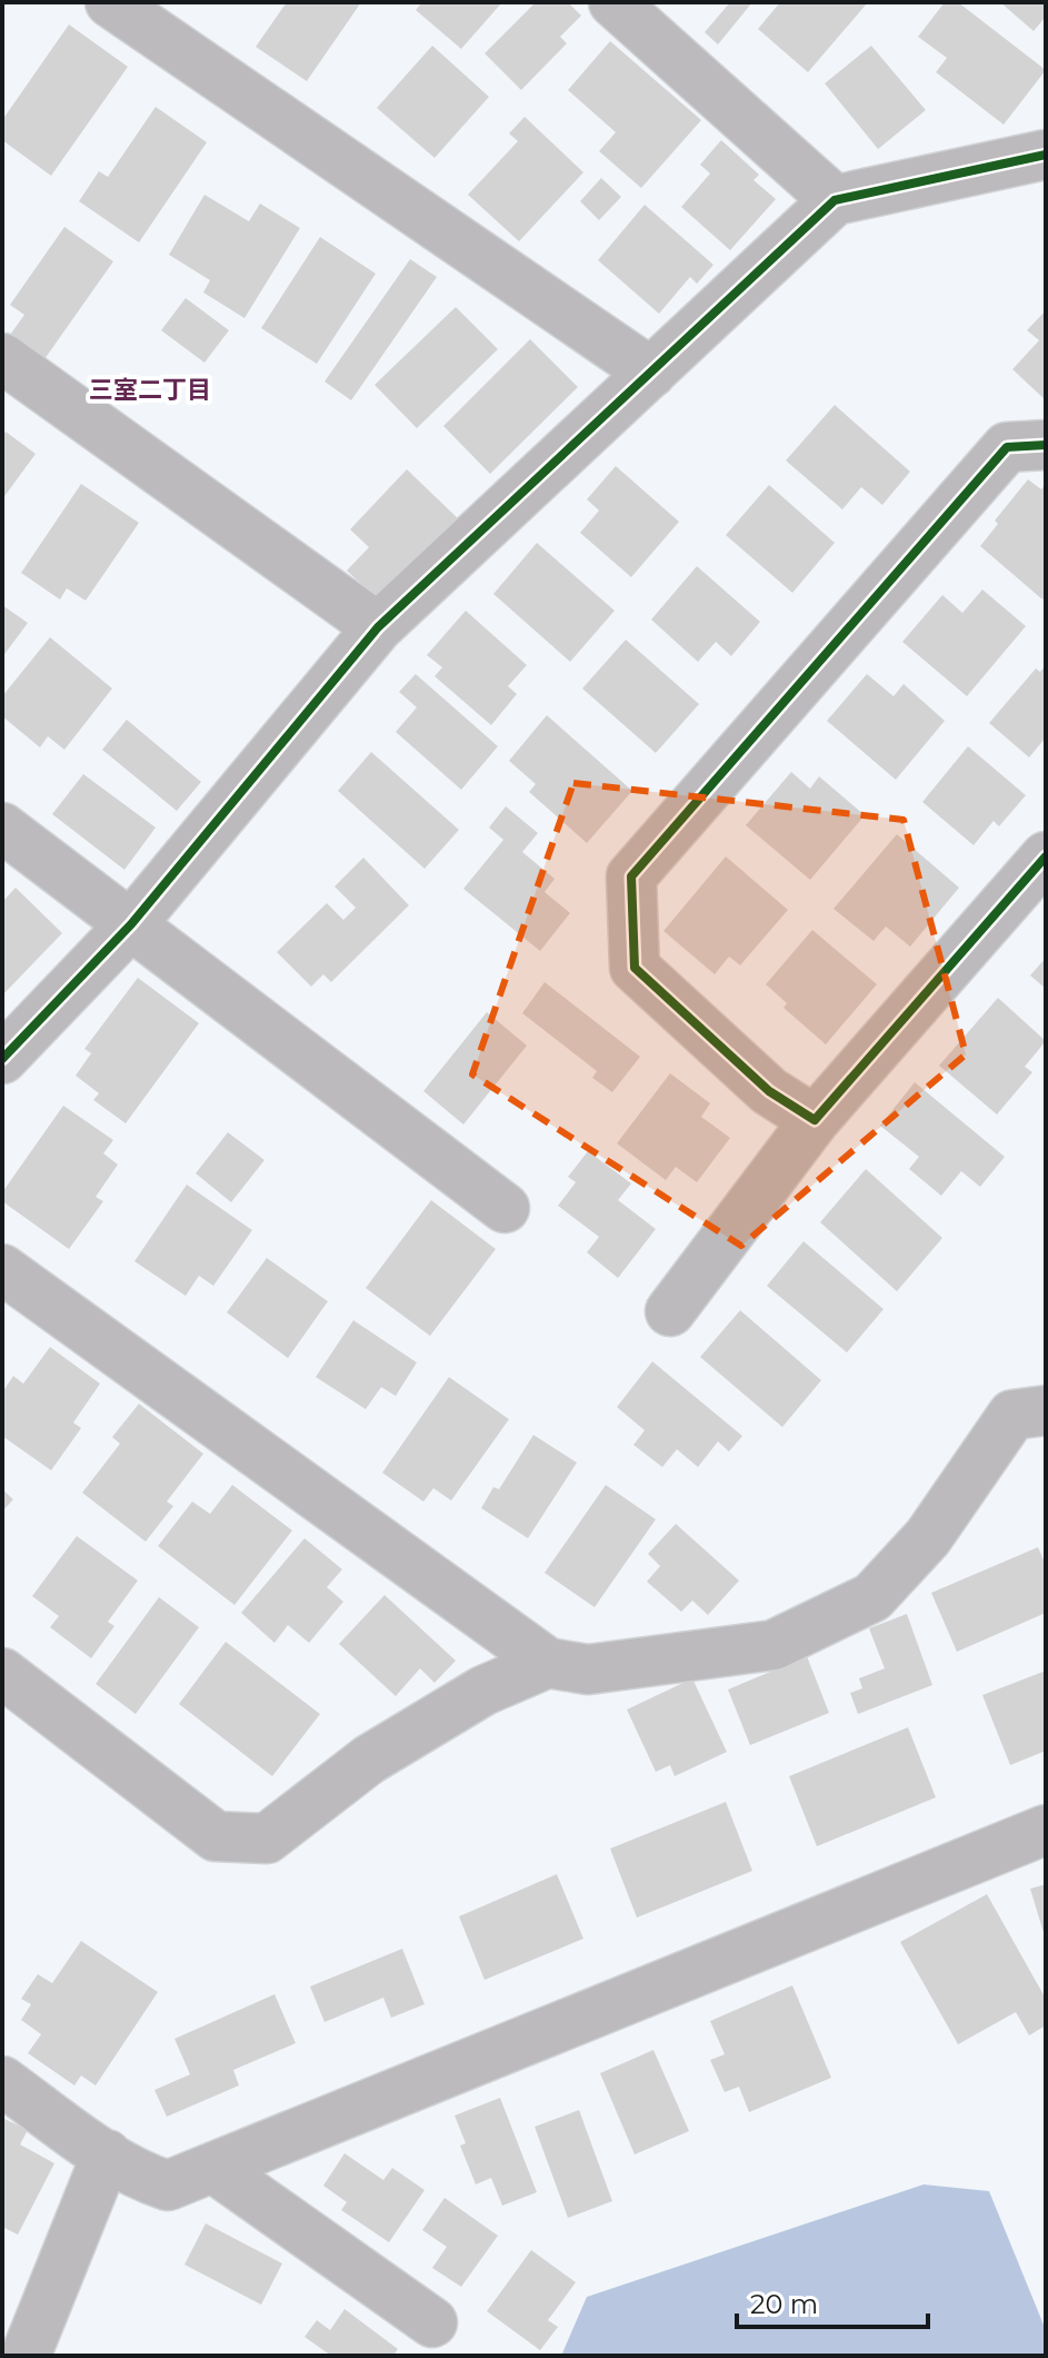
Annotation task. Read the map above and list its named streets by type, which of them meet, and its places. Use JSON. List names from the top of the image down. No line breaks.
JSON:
{"districts":["三室二丁目"],"scale_bar":"20 m"}
